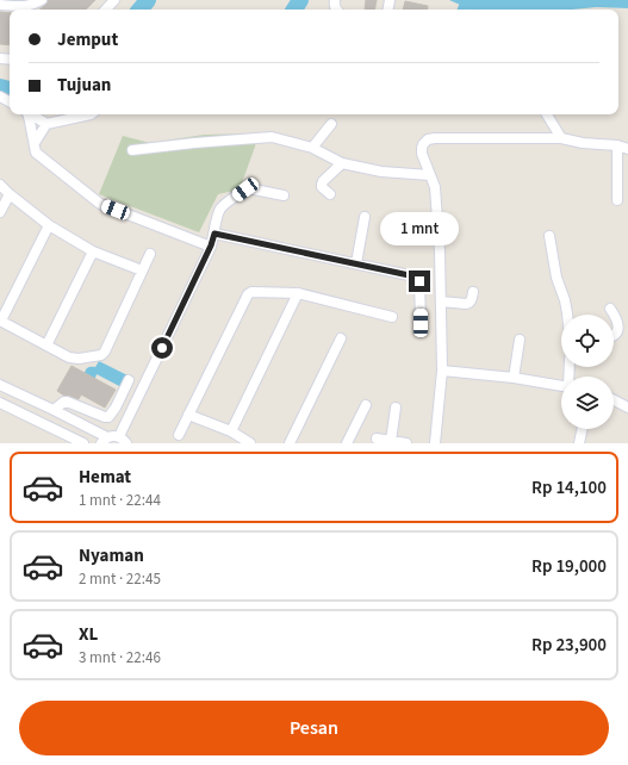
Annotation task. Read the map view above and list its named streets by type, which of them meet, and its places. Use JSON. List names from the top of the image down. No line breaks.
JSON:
{"page":{"banner":["Jemput","Tujuan"],"bubble":"1 mnt","list":[{"name":"Hemat","note":"1 mnt · 22:44","value":"Rp 14,100"},{"name":"Nyaman","note":"2 mnt · 22:45","value":"Rp 19,000"},{"name":"XL","note":"3 mnt · 22:46","value":"Rp 23,900"}],"buttons":"Pesan"}}
